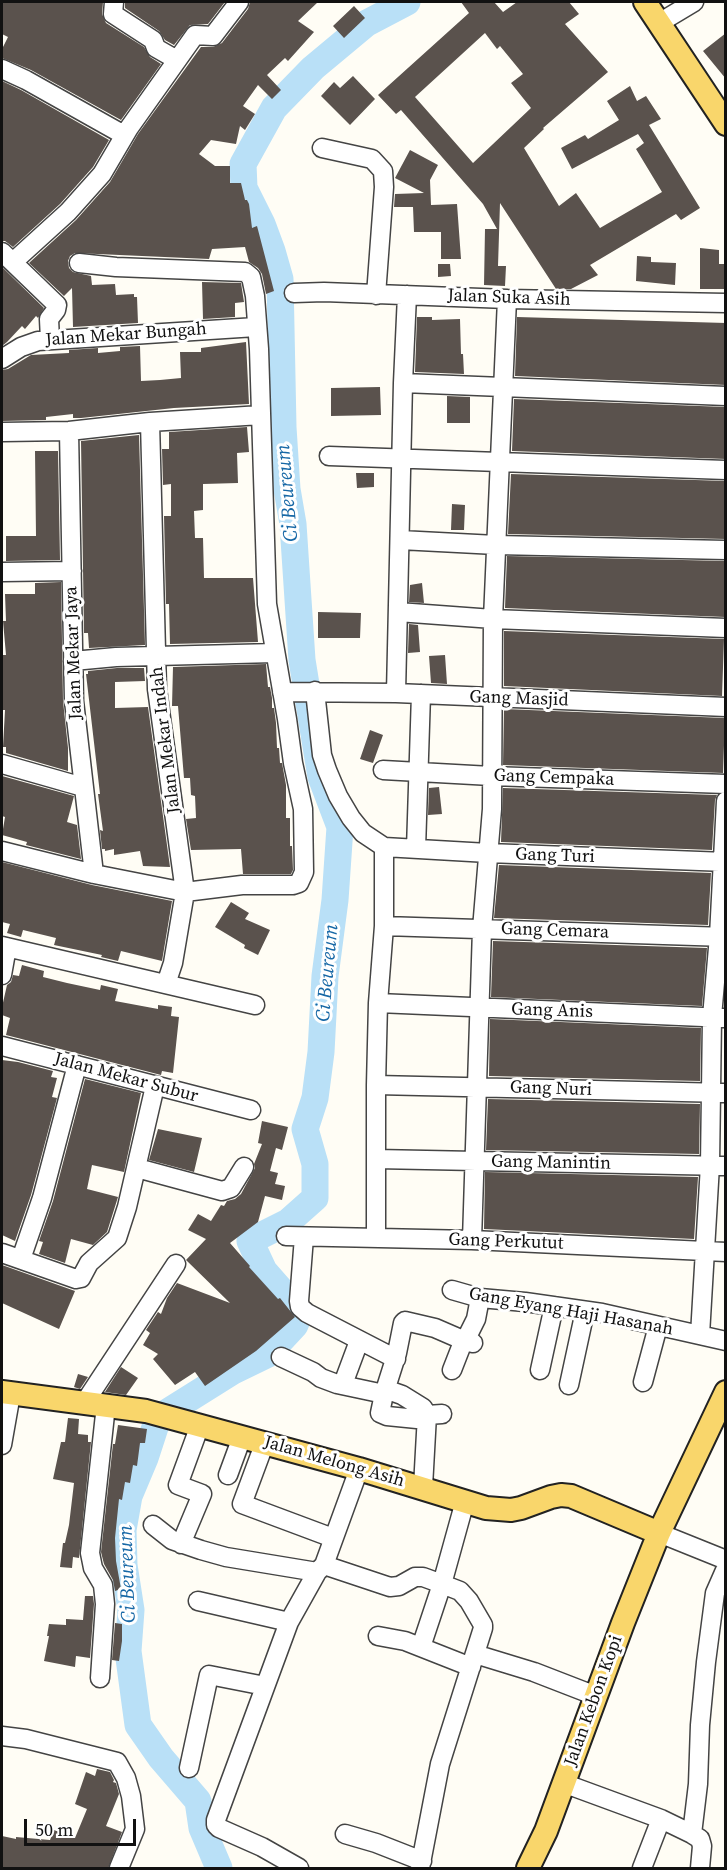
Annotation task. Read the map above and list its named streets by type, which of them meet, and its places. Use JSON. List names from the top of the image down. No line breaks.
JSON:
{"streets":{"main road":["Jalan Melong Asih","Jalan Kebon Kopi"],"street":["Jalan Suka Asih","Jalan Mekar Bungah","Jalan Mekar Jaya","Gang Masjid","Jalan Mekar Indah","Gang Cempaka","Gang Turi","Gang Cemara","Gang Anis","Jalan Mekar Subur","Gang Nuri","Gang Manintin","Gang Perkutut","Gang Eyang Haji Hasanah"]},"crossings":[["Jalan Melong Asih","Jalan Kebon Kopi"]],"water":["Ci Beureum"],"scale_bar":"50 m"}
